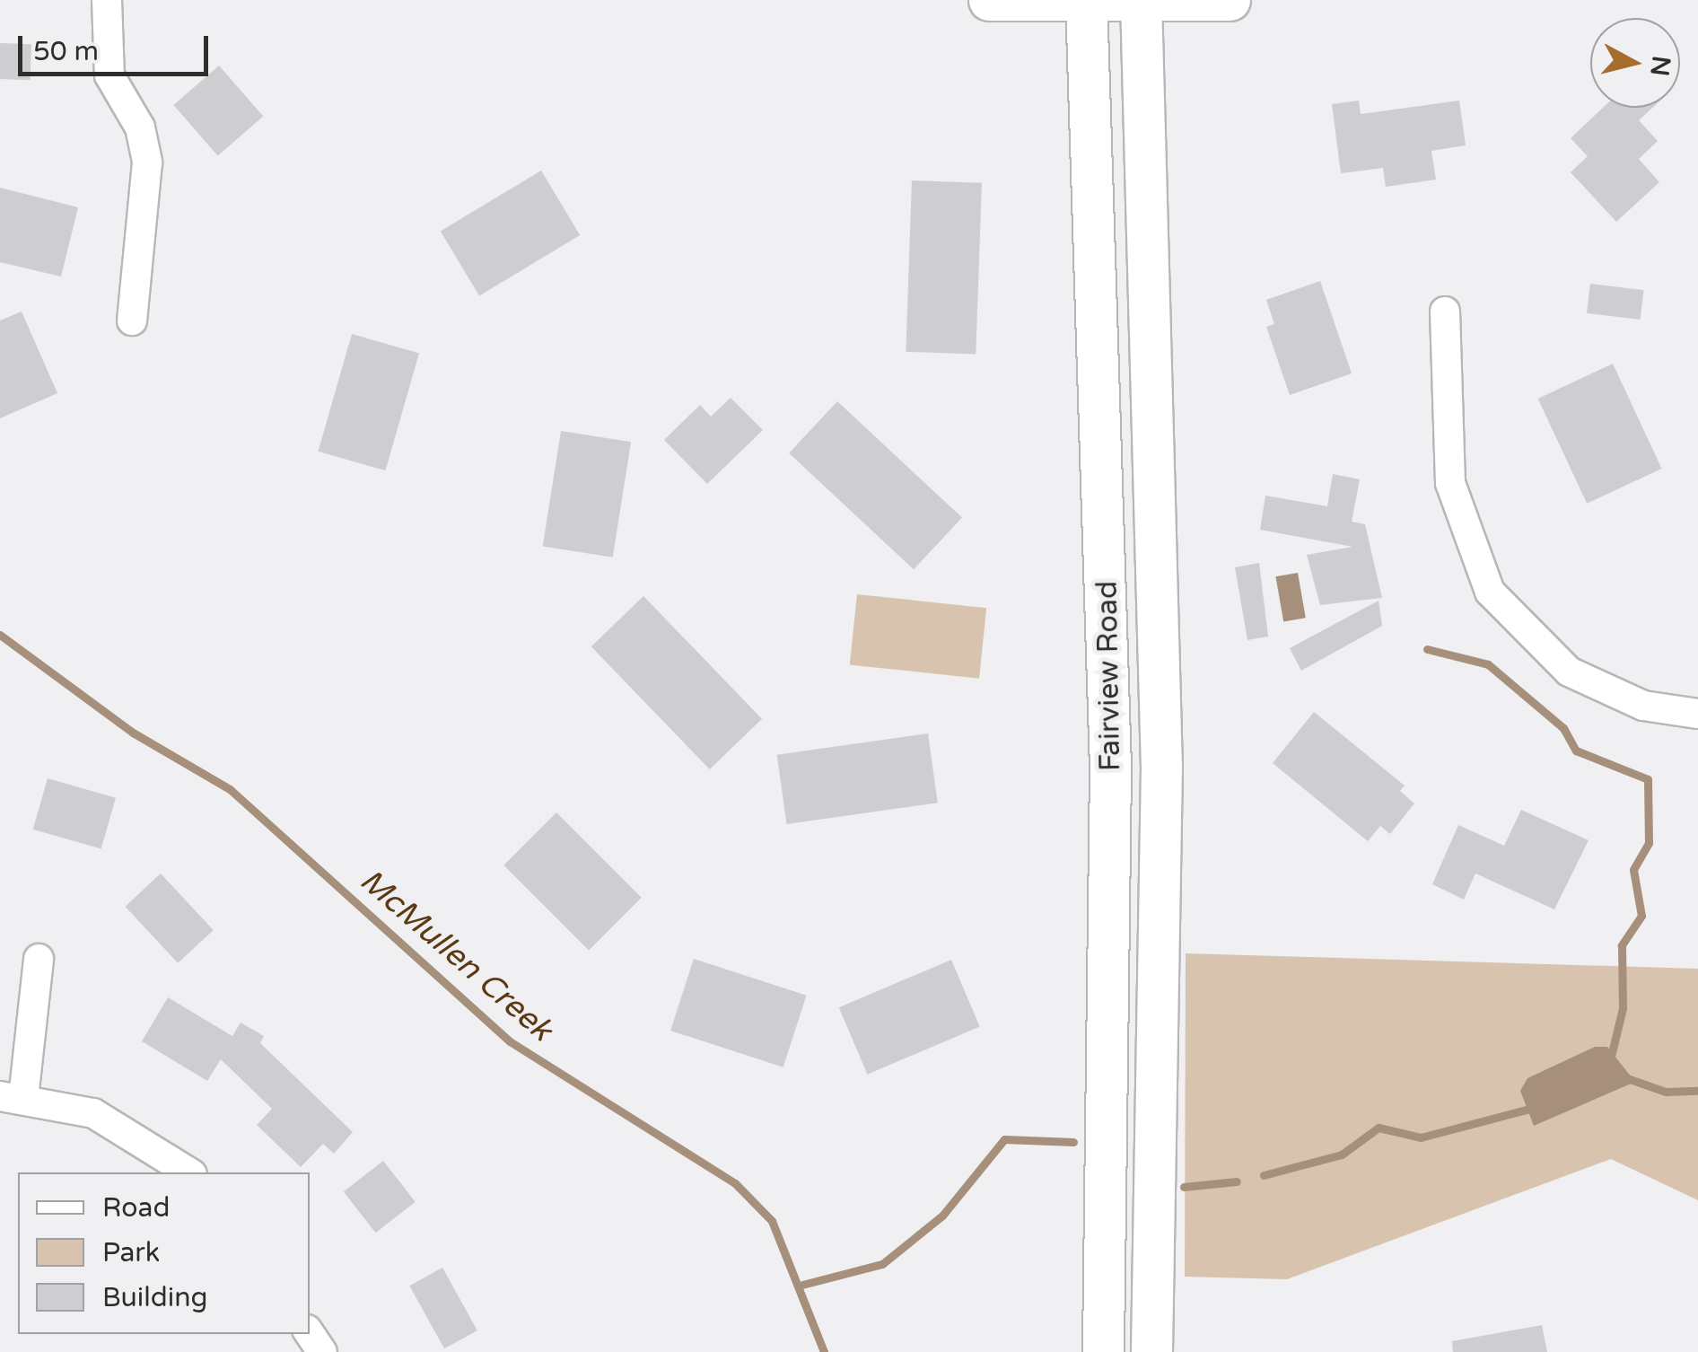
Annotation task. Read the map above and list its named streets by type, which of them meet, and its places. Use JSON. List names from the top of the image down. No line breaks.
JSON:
{"streets":{"main road":["Fairview Road"]},"water":["McMullen Creek"],"legend":["Road","Park","Building"],"scale_bar":"50 m","north":"right"}
